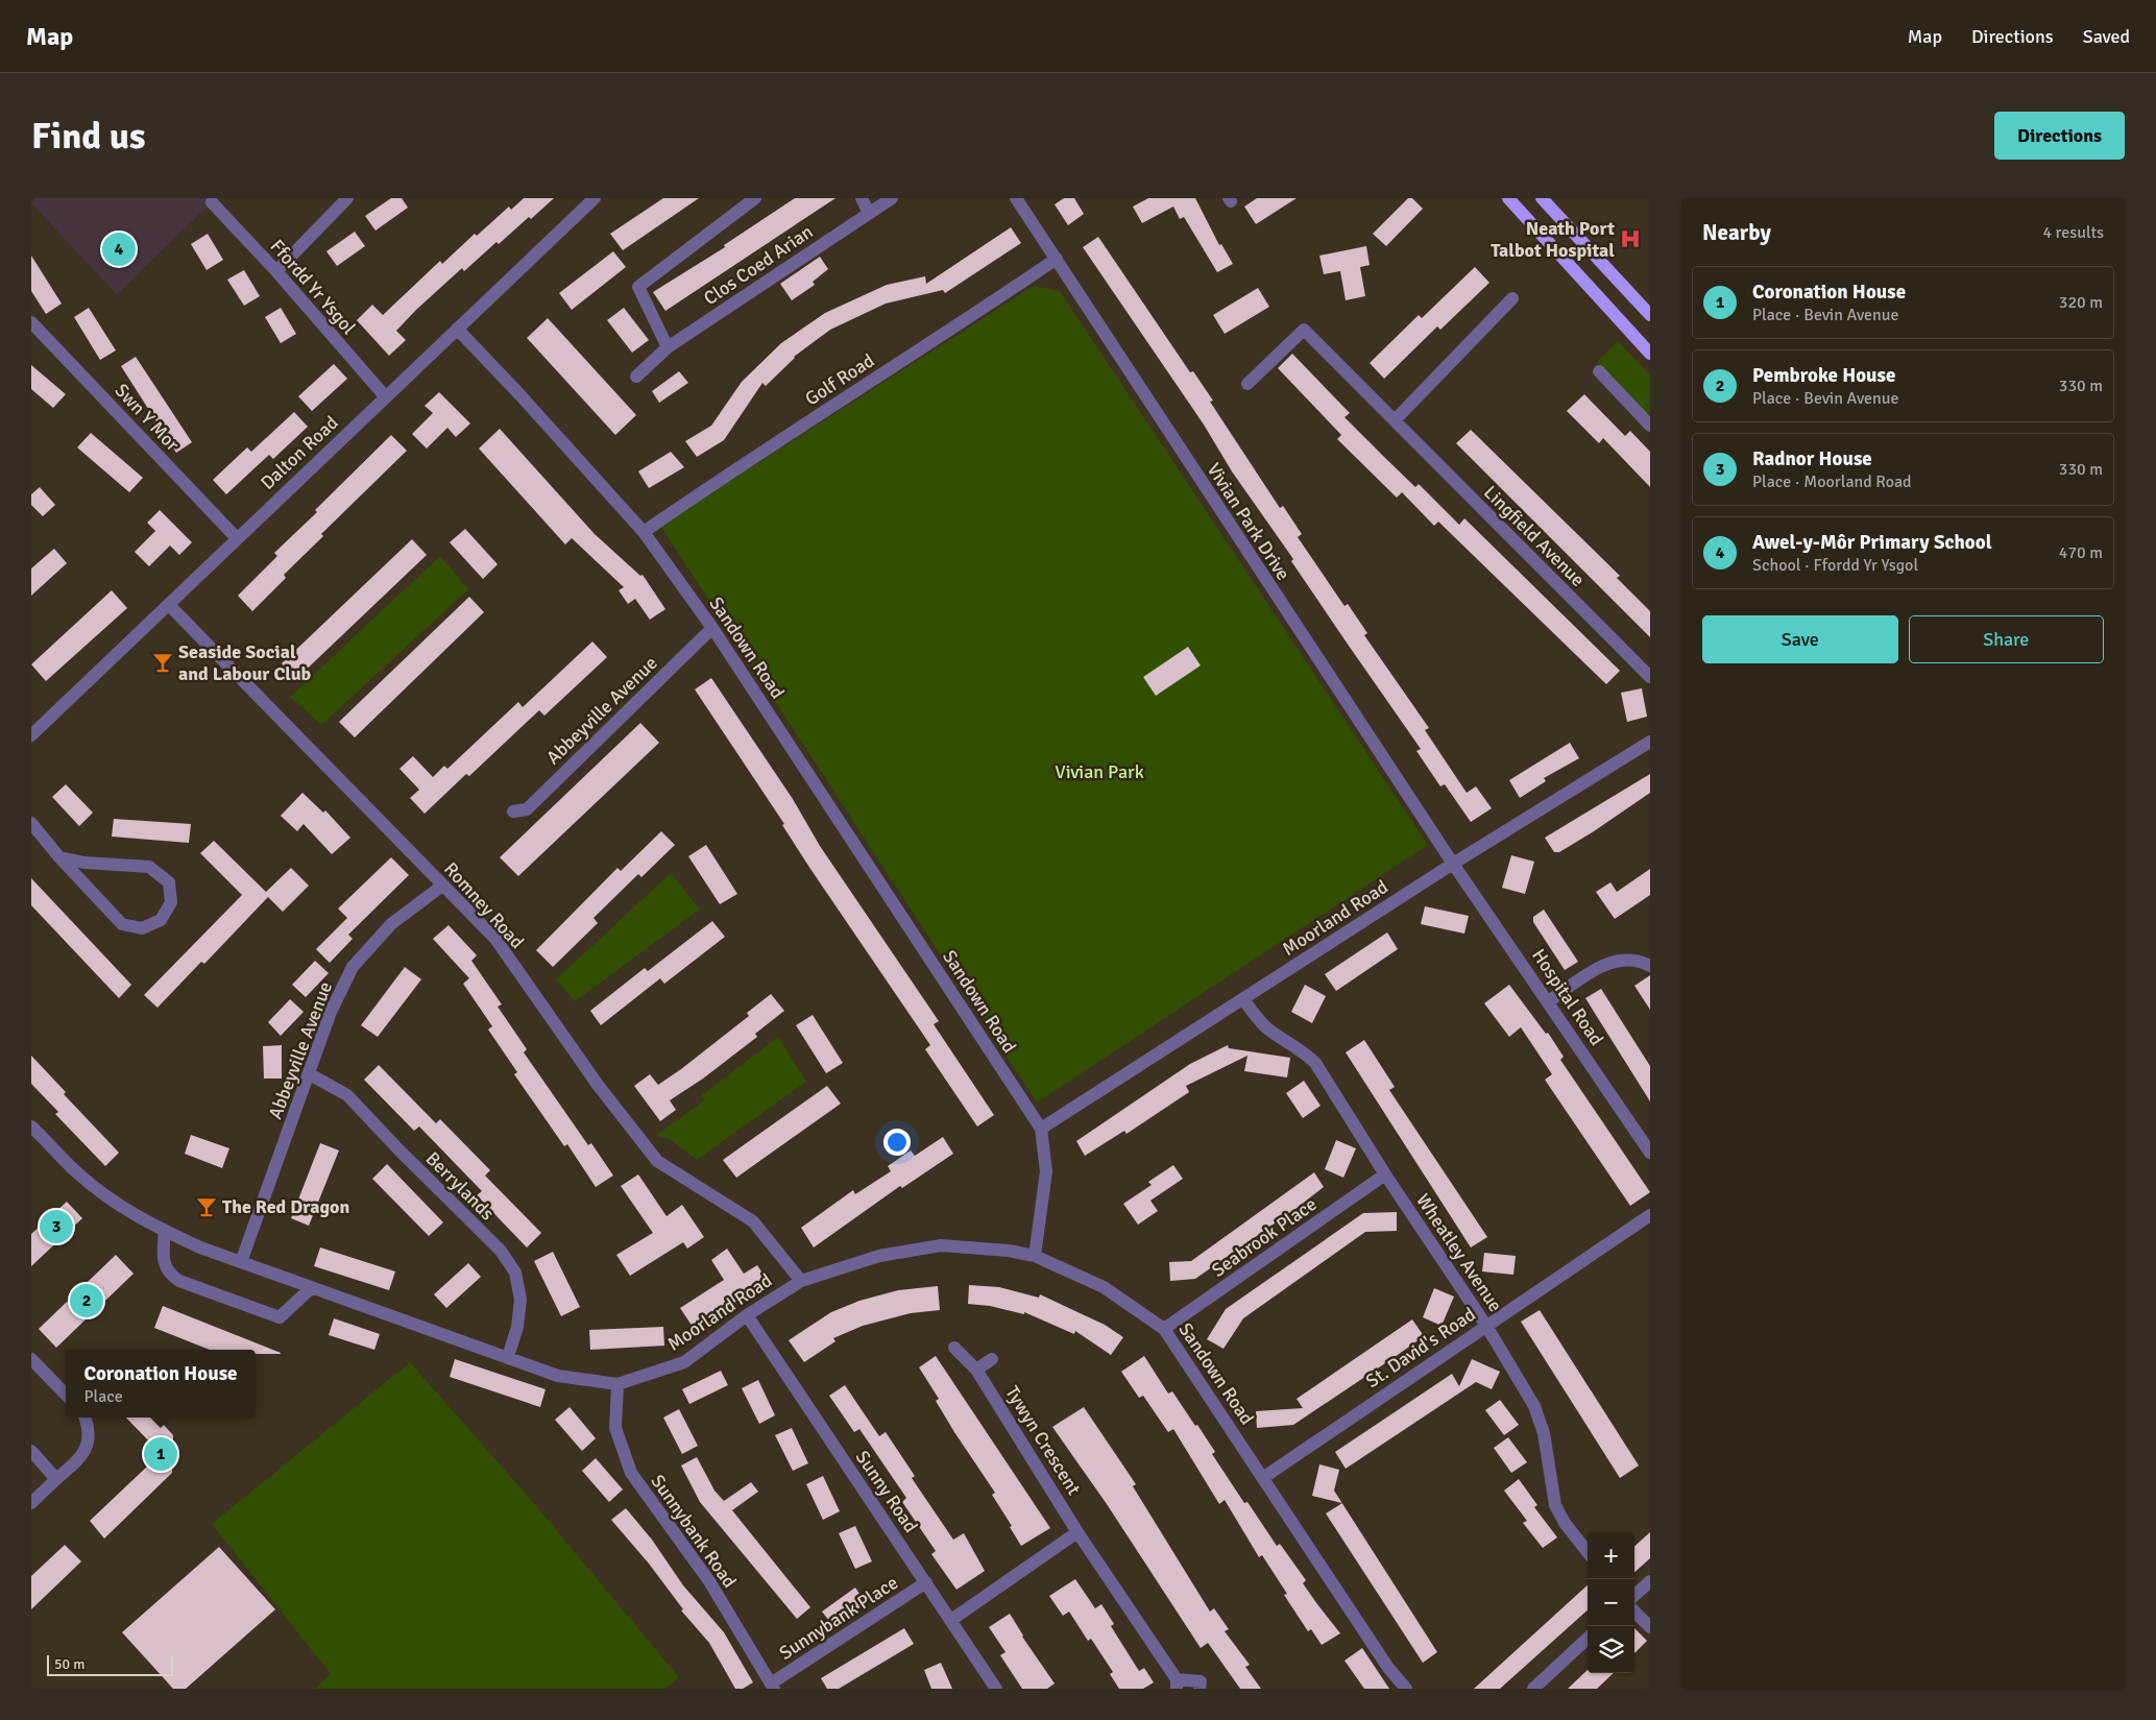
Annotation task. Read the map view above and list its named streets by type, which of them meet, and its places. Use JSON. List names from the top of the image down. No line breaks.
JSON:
{"streets":{"street":["Clos Coed Arian","Ffordd Yr Ysgol","Golf Road","Swn Y Mor","Dalton Road","Vivian Park Drive","Lingfield Avenue","Sandown Road","Abbeyville Avenue","Romney Road","Moorland Road","Hospital Road","Berrylands","Seabrook Place","Wheatley Avenue","St. David's Road","Tywyn Crescent","Sunny Road","Sunnybank Road","Sunnybank Place"]},"crossings":[["Ffordd Yr Ysgol","Dalton Road"],["Golf Road","Vivian Park Drive"],["Golf Road","Sandown Road"],["Swn Y Mor","Dalton Road"],["Dalton Road","Sandown Road"],["Dalton Road","Romney Road"],["Vivian Park Drive","Moorland Road"],["Vivian Park Drive","Hospital Road"],["Sandown Road","Abbeyville Avenue"],["Sandown Road","Moorland Road"],["Sandown Road","Seabrook Place"],["Sandown Road","St. David's Road"],["Abbeyville Avenue","Romney Road"],["Abbeyville Avenue","Moorland Road"],["Abbeyville Avenue","Berrylands"],["Romney Road","Moorland Road"],["Moorland Road","Hospital Road"],["Moorland Road","Berrylands"],["Moorland Road","Wheatley Avenue"],["Moorland Road","Sunny Road"],["Moorland Road","Sunnybank Road"],["Seabrook Place","Wheatley Avenue"],["Wheatley Avenue","St. David's Road"],["Sunny Road","Sunnybank Place"],["Sunnybank Road","Sunnybank Place"]],"parks":["Vivian Park"],"places":{"hospital":["Neath Port Talbot Hospital"],"bar":["Seaside Social and Labour Club","The Red Dragon"]},"scale_bar":"50 m","page":{"header":"Map","nav":["Map","Directions","Saved"],"buttons":["Directions",["Save","Share"]],"title":"Find us","heading":["Nearby","4 results"],"pins":["4","3","2","1"],"list":[{"mark":"1","name":"Coronation House","note":"Place · Bevin Avenue","value":"320 m"},{"mark":"2","name":"Pembroke House","note":"Place · Bevin Avenue","value":"330 m"},{"mark":"3","name":"Radnor House","note":"Place · Moorland Road","value":"330 m"},{"mark":"4","name":"Awel-y-Môr Primary School","note":"School · Ffordd Yr Ysgol","value":"470 m"}],"popup":["Coronation House","Place"],"map_buttons":["+","−"],"scale":"50 m"}}
